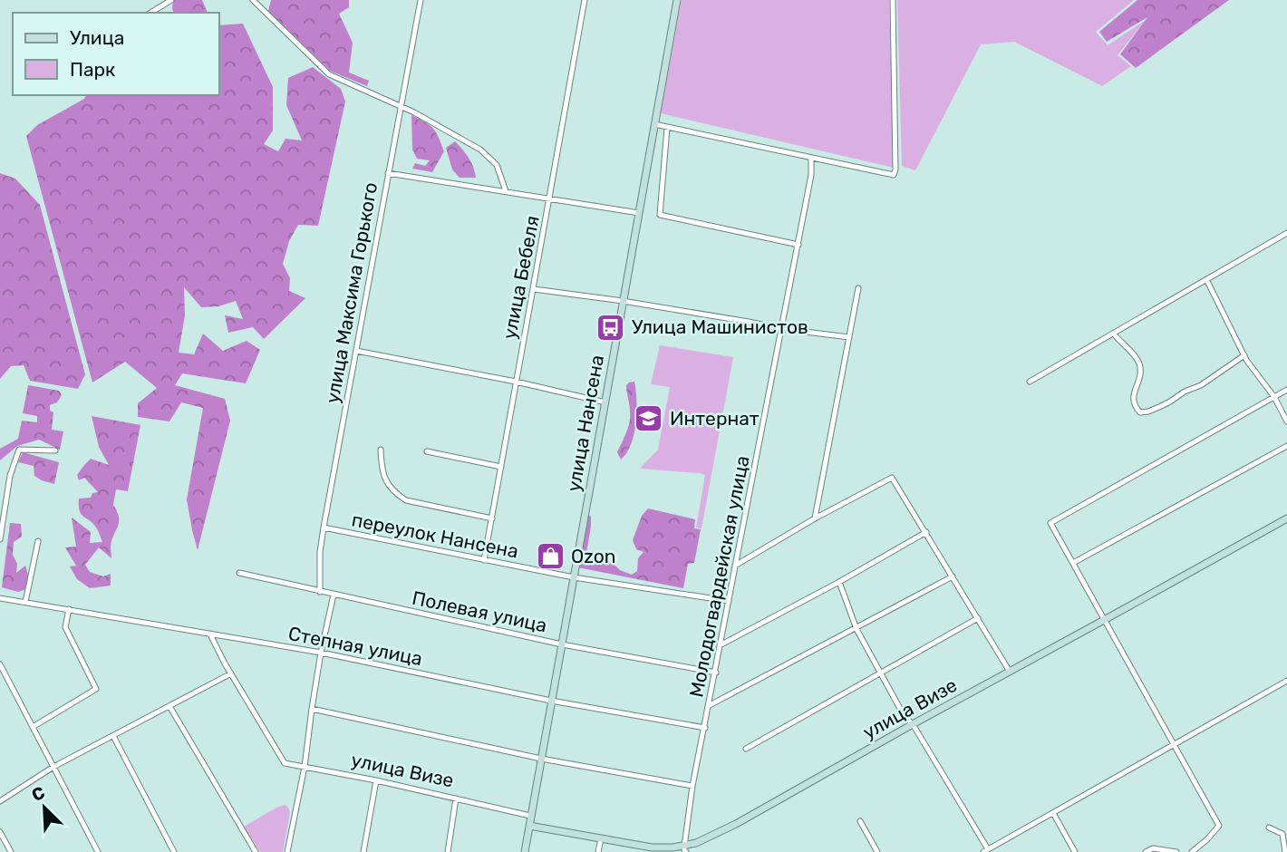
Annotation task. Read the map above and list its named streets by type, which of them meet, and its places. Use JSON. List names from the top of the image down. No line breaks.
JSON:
{"streets":{"main road":["улица Нансена","улица Визе"],"street":["улица Бебеля","улица Максима Горького","переулок Нансена","Молодогвардейская улица","Полевая улица","Степная улица"]},"crossings":[["улица Бебеля","переулок Нансена"],["улица Максима Горького","переулок Нансена"],["улица Максима Горького","Полевая улица"],["улица Нансена","переулок Нансена"],["улица Нансена","Полевая улица"],["улица Нансена","Степная улица"],["улица Нансена","улица Визе"],["переулок Нансена","Молодогвардейская улица"],["Молодогвардейская улица","Полевая улица"],["Молодогвардейская улица","Степная улица"],["Молодогвардейская улица","улица Визе"],["Степная улица","улица Визе"]],"places":{"bus stop":["Улица Машинистов"],"school or university":["Интернат"],"shop":["Ozon"]},"legend":["Улица","Парк"],"north":"top left"}
